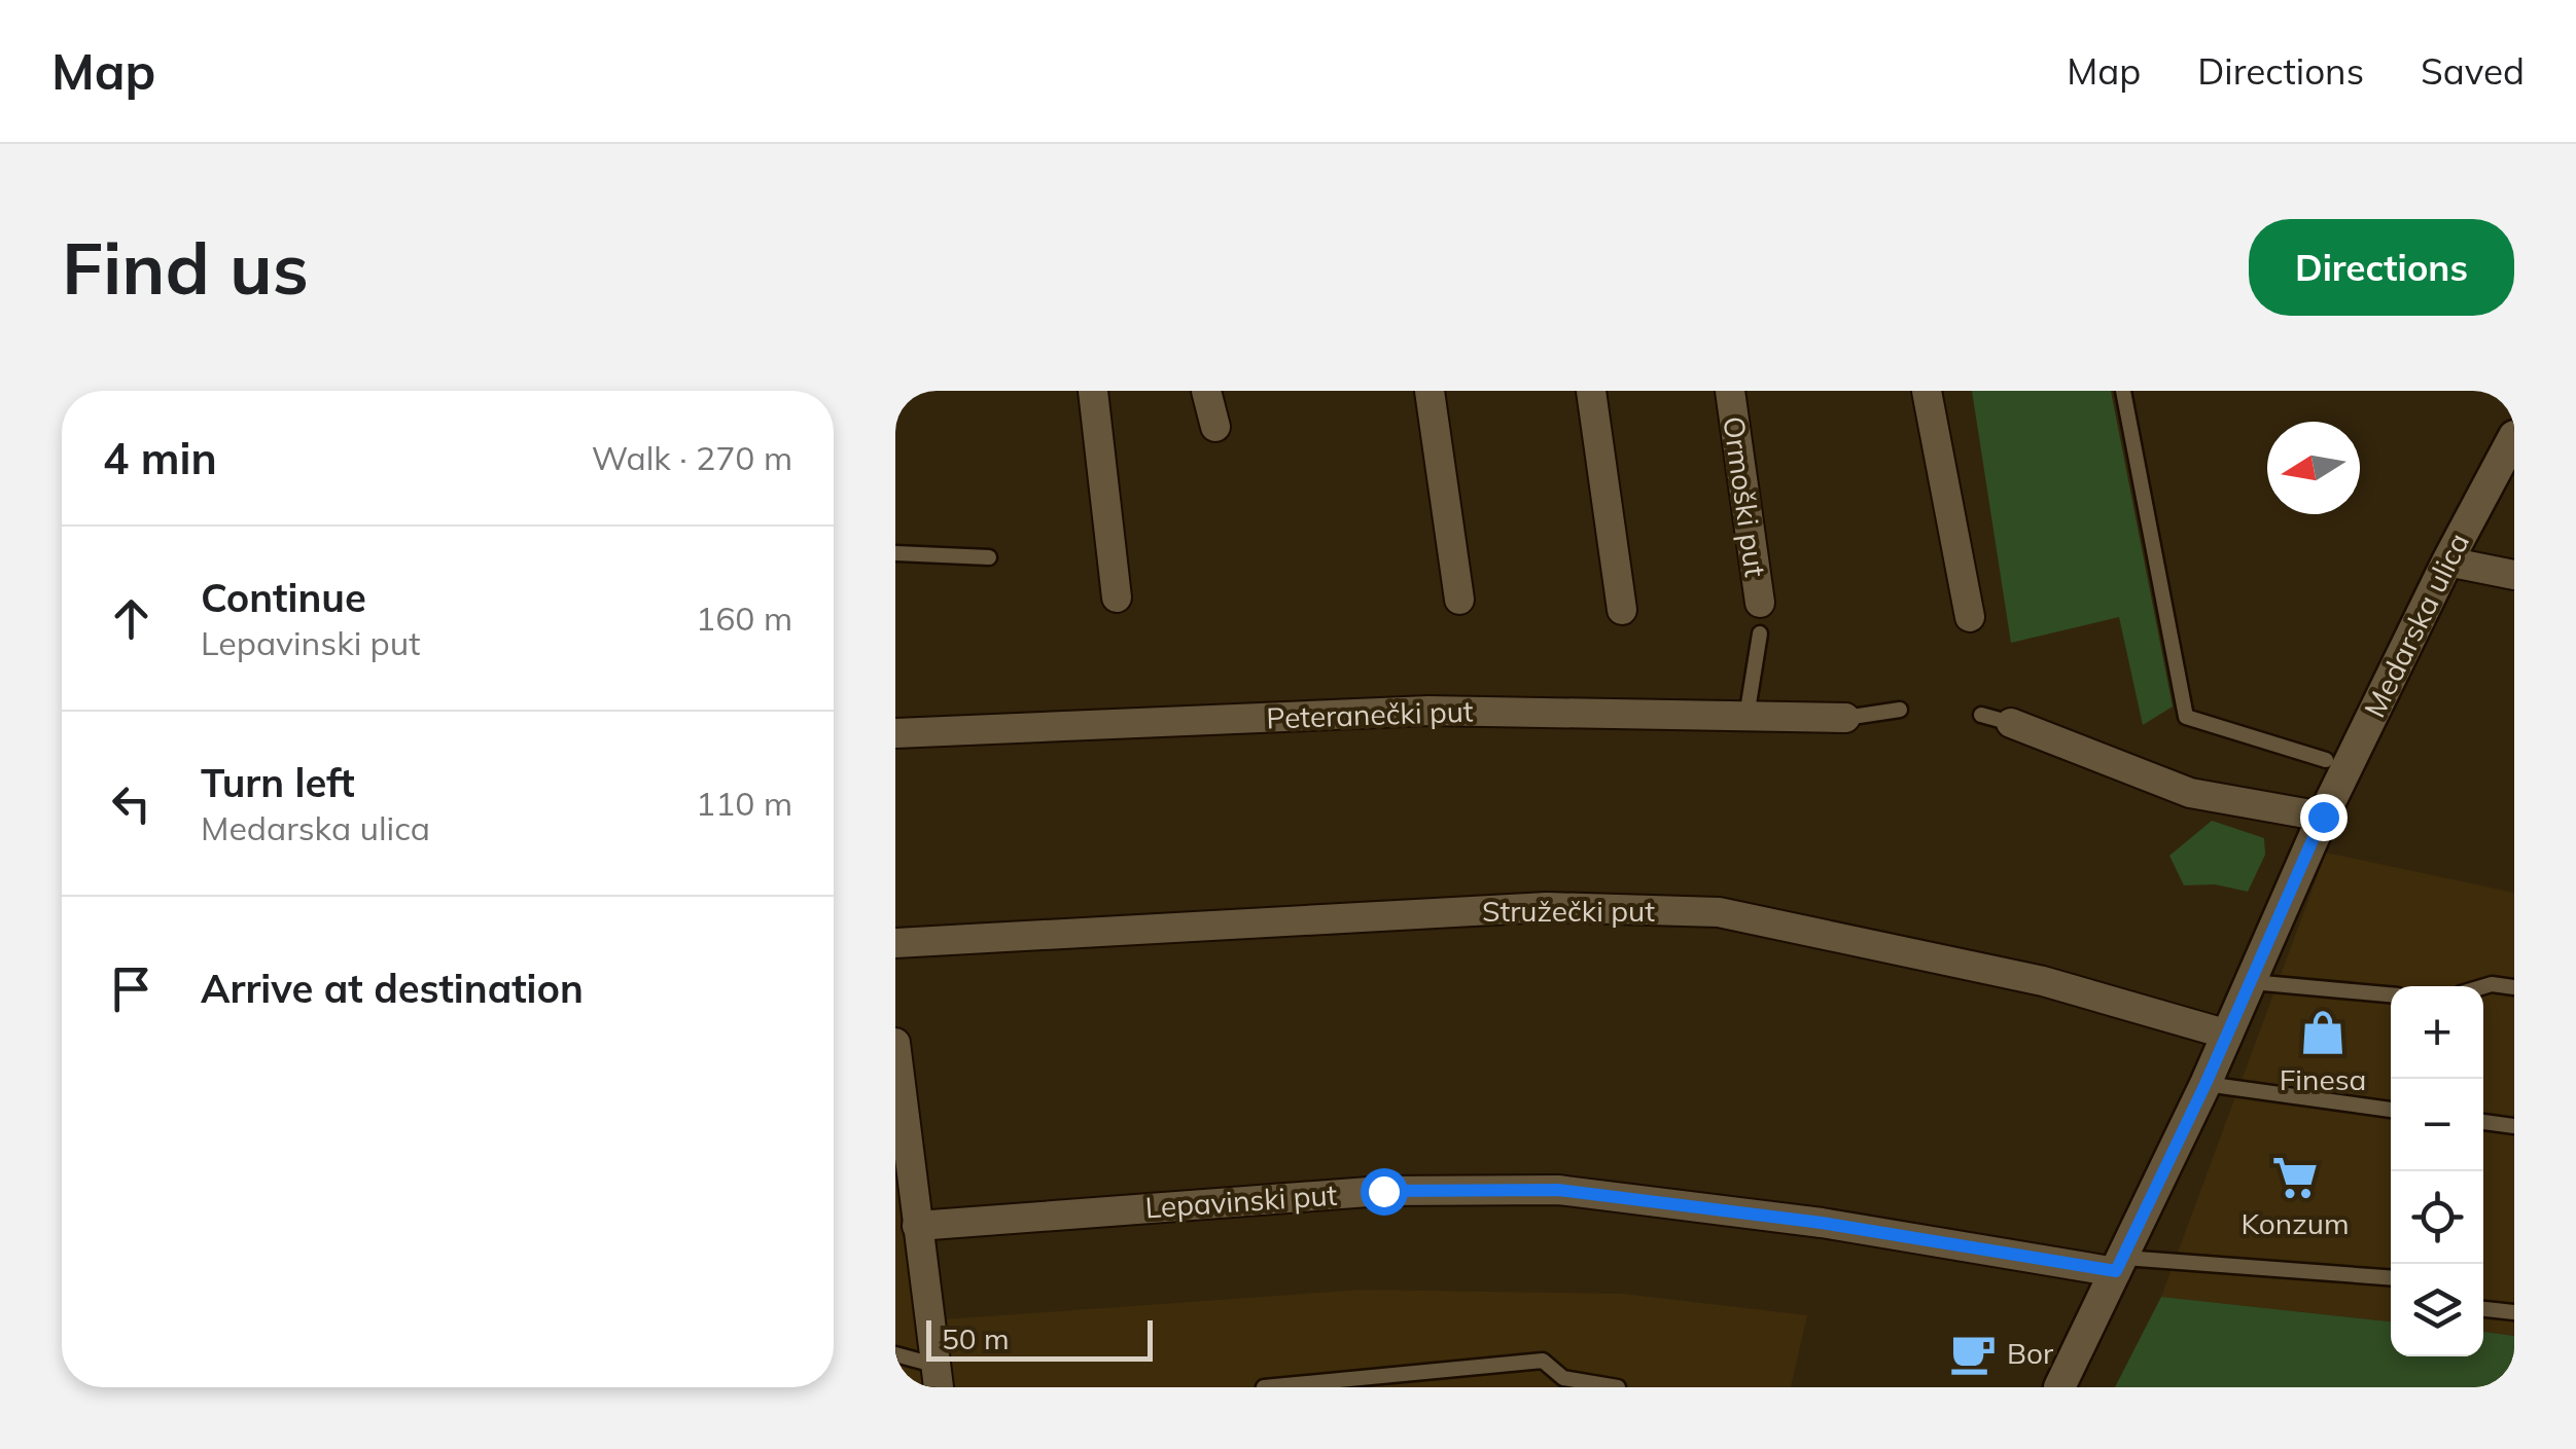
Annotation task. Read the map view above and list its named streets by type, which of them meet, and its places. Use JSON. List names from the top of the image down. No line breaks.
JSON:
{"streets":{"street":["Ormoški put","Medarska ulica","Peteranečki put","Stružečki put","Lepavinski put"]},"crossings":[["Medarska ulica","Stružečki put"],["Medarska ulica","Lepavinski put"]],"places":{"shop":["Finesa"],"supermarket":["Konzum"],"cafe":["Bor"]},"scale_bar":"50 m","north":"left","page":{"header":"Map","nav":["Map","Directions","Saved"],"buttons":"Directions","title":"Find us","heading":["4 min","Walk · 270 m"],"list":[["Continue","Lepavinski put","160 m"],["Turn left","Medarska ulica","110 m"],"Arrive at destination"],"map_buttons":["+","−"],"scale":"50 m"}}
